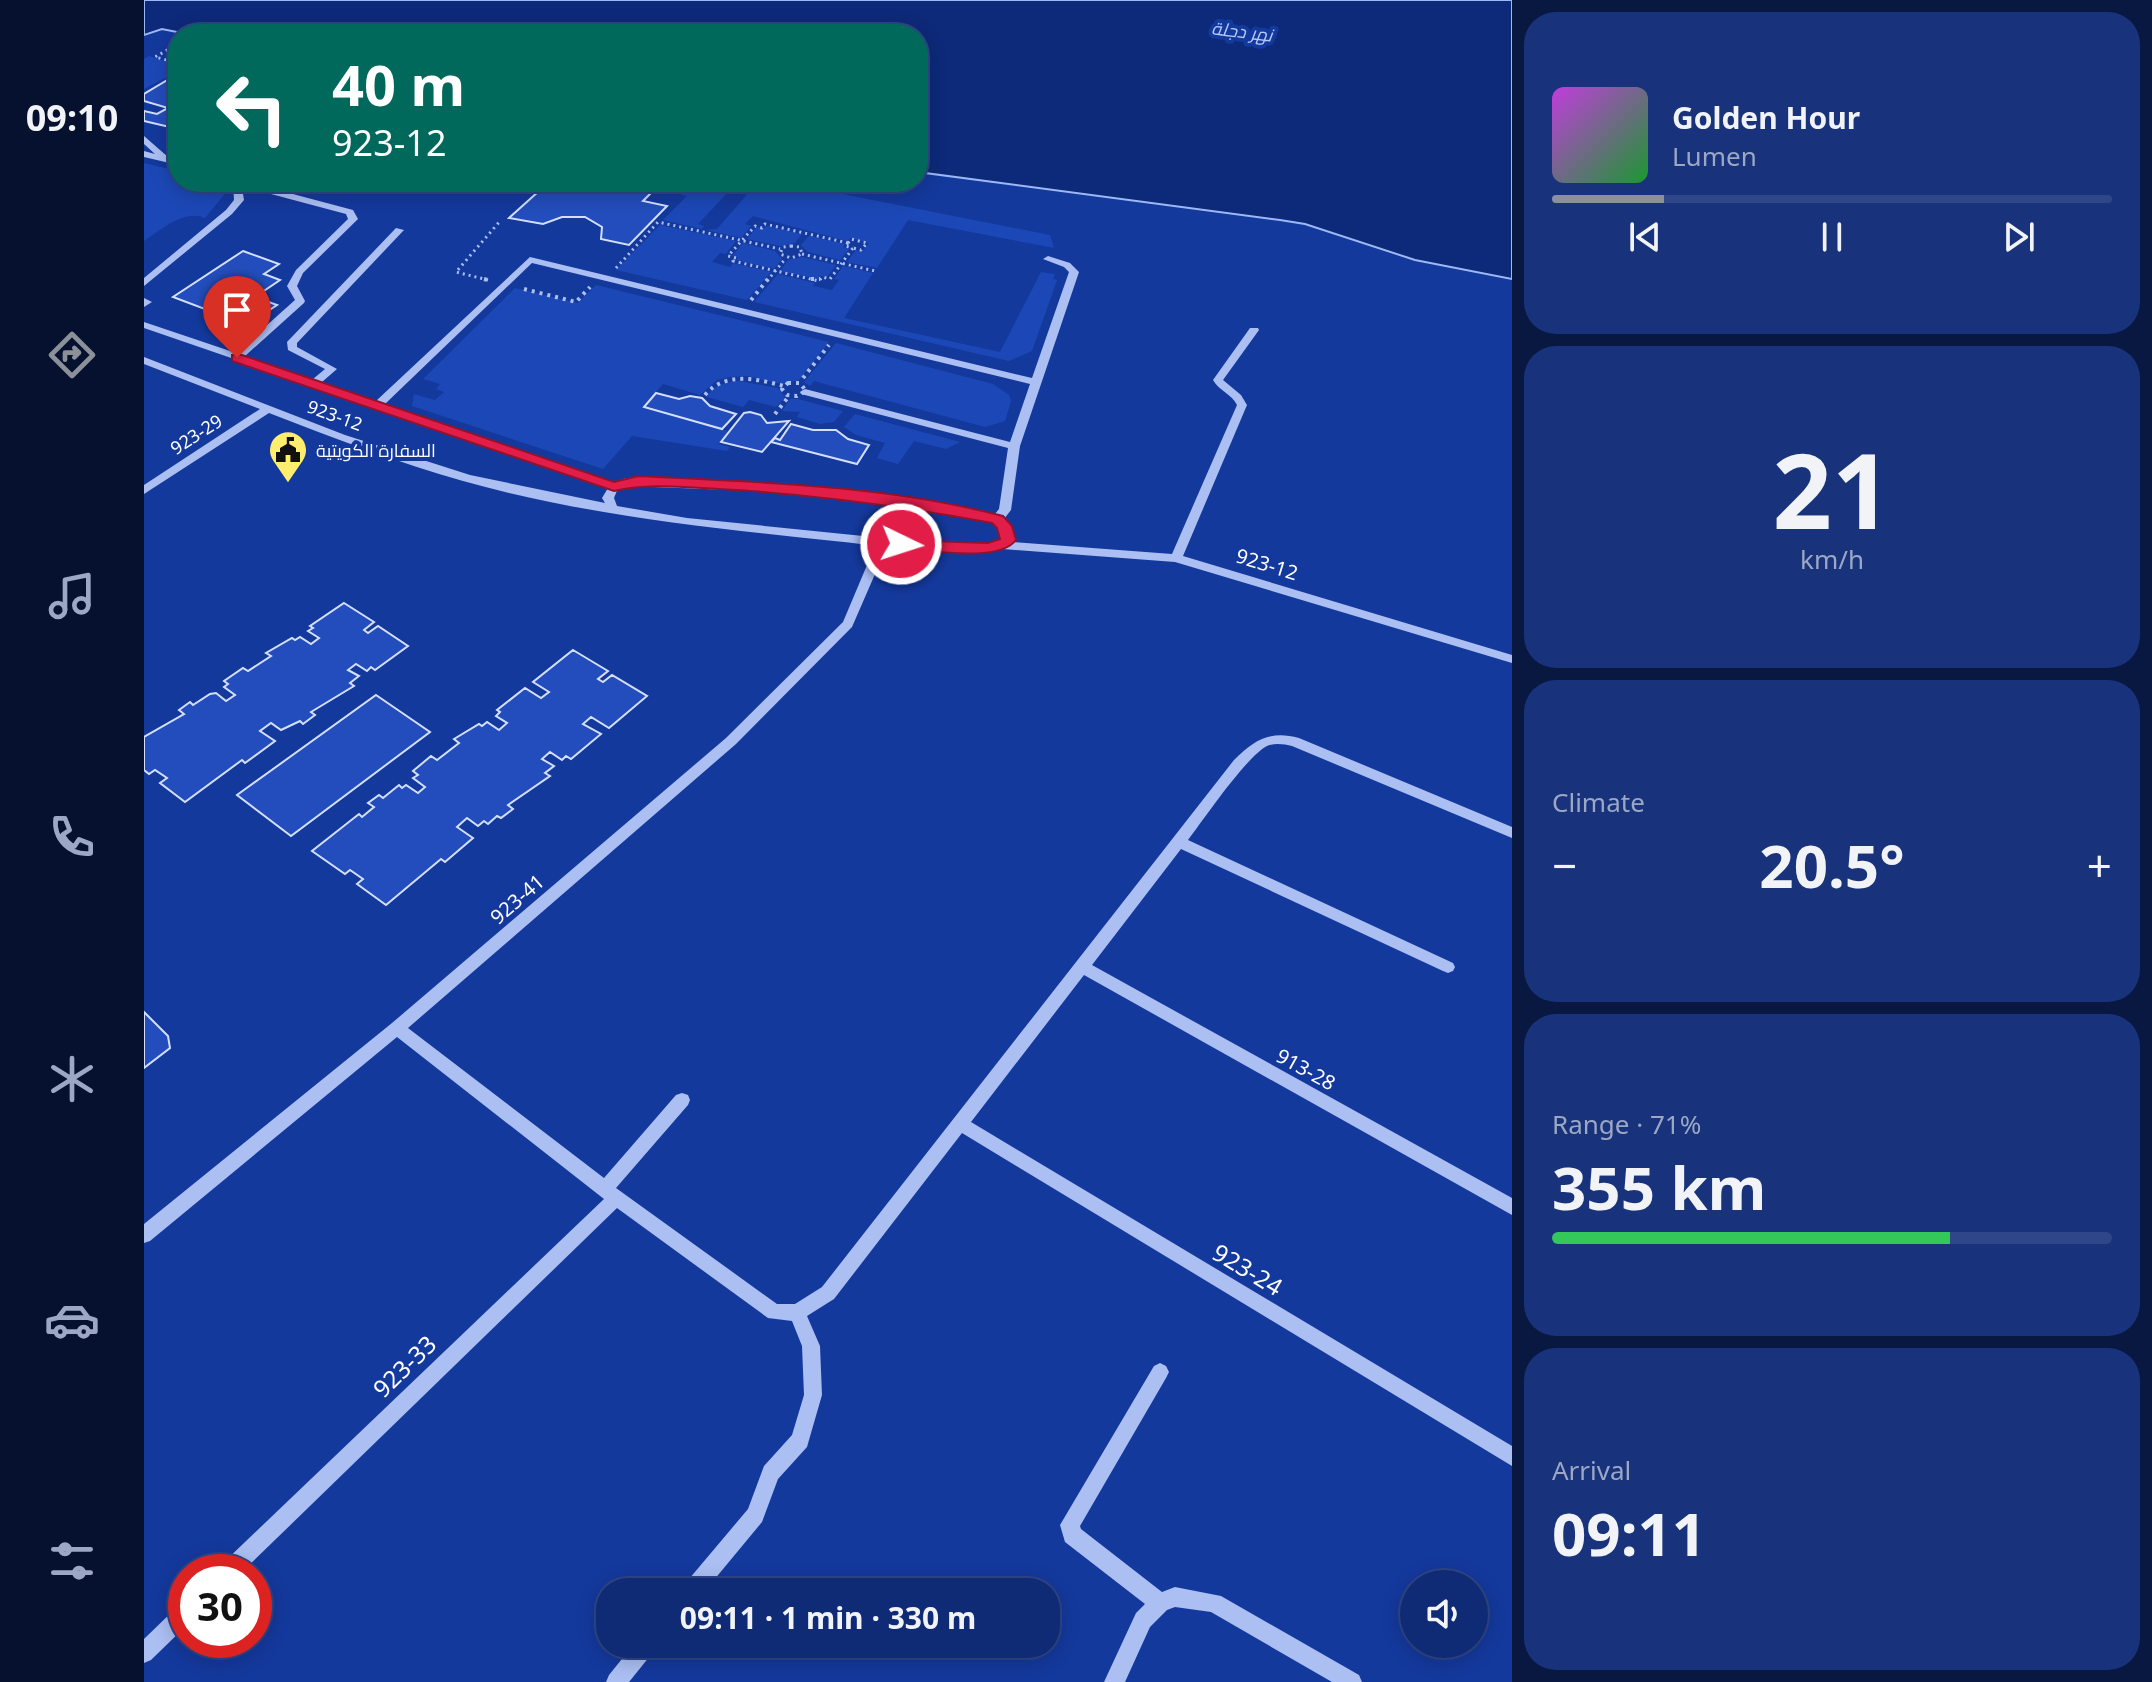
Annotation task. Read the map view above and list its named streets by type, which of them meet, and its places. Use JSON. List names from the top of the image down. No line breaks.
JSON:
{"streets":{"street":["923-12","923-29","923-41","913-28","923-24","923-33"]},"crossings":[["923-12","923-29"]],"water":["نهر دجلة"],"places":{"public building":["السفارة الكويتية"]},"page":{"tabs":"09:10","turn":["40 m","923-12"],"song":["Golden Hour","Lumen"],"tile":[["21","km/h"],"Climate",["Range · 71%","355 km"],["Arrival","09:11"]],"heat":["−","20.5°","+"],"limit":"30","trip":"09:11 · 1 min · 330 m"}}
